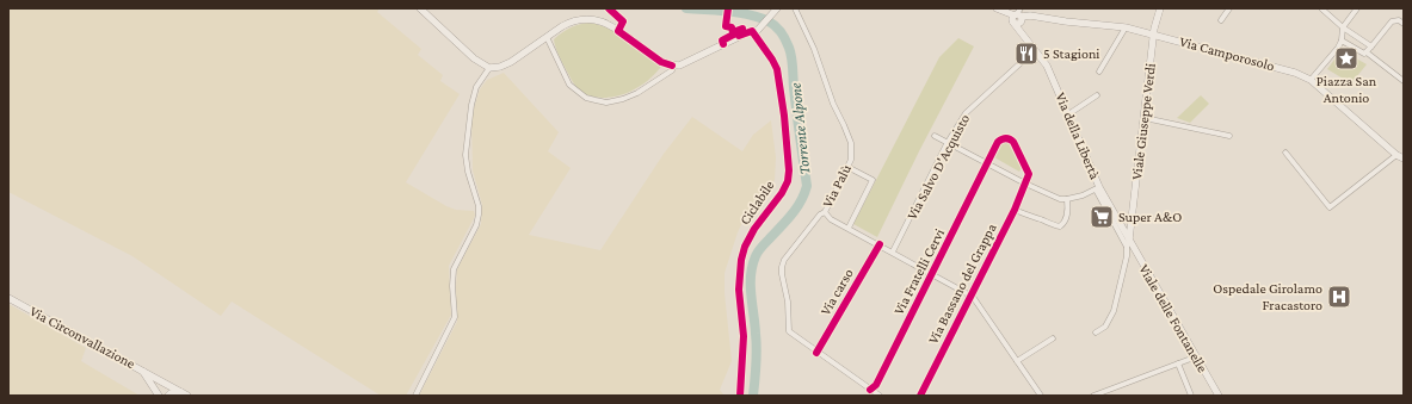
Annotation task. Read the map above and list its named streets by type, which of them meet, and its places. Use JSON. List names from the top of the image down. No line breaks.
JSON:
{"streets":{"street":["Via Camporosolo","Viale Giuseppe Verdi","Via della Libertà","Via Salvo D'Acquisto","Via Palù","Via Fratelli Cervi","Via Bassano del Grappa","Via carso","Viale delle Fontanelle","Via Circonvallazione"],"cycle path":["Ciclabile"]},"crossings":[["Via Camporosolo","Viale Giuseppe Verdi"],["Via Camporosolo","Via della Libertà"],["Viale Giuseppe Verdi","Via della Libertà"],["Viale Giuseppe Verdi","Viale delle Fontanelle"],["Via della Libertà","Via Salvo D'Acquisto"],["Via della Libertà","Viale delle Fontanelle"],["Via Palù","Via carso"],["Via Fratelli Cervi","Via Bassano del Grappa"]],"water":["Torrente Alpone"],"places":{"restaurant":["5 Stagioni"],"place":["Piazza San Antonio"],"supermarket":["Super A&O"],"hospital":["Ospedale Girolamo Fracastoro"]}}
